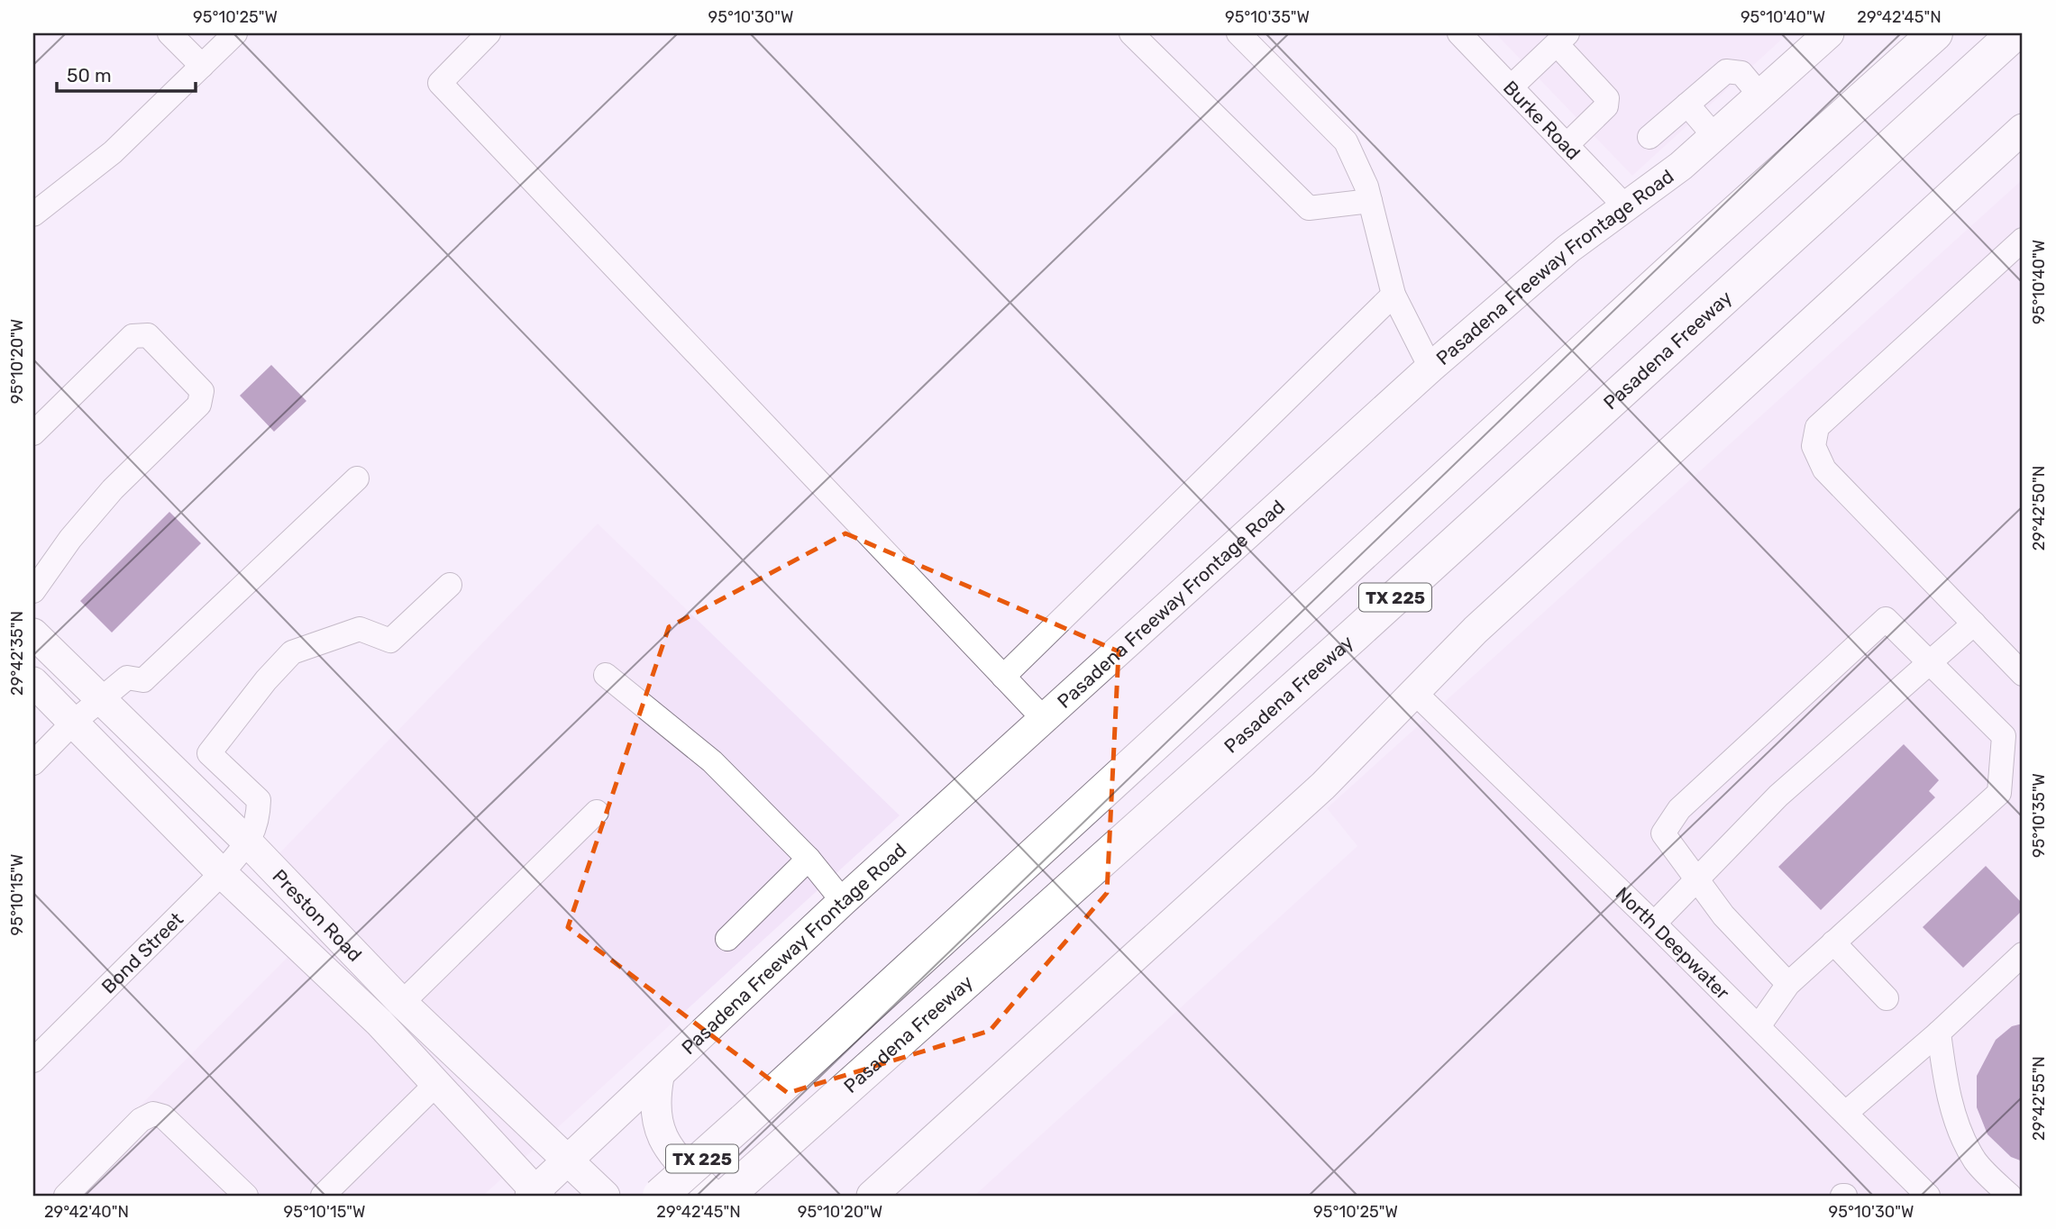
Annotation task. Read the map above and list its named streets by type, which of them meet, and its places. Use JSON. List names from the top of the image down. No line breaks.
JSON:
{"streets":{"highway":["Pasadena Freeway","TX 225"],"main road":["Pasadena Freeway Frontage Road","Preston Road"],"street":["Burke Road","North Deepwater","Bond Street"]},"crossings":[["Burke Road","Pasadena Freeway Frontage Road"],["Pasadena Freeway Frontage Road","Preston Road"],["Preston Road","Bond Street"]],"scale_bar":"50 m","coordinates":["95°10'25\"W","95°10'30\"W","95°10'35\"W","95°10'40\"W","29°42'45\"N","95°10'20\"W","29°42'50\"N","29°42'35\"N","95°10'15\"W","29°42'55\"N","29°42'40\"N"]}
